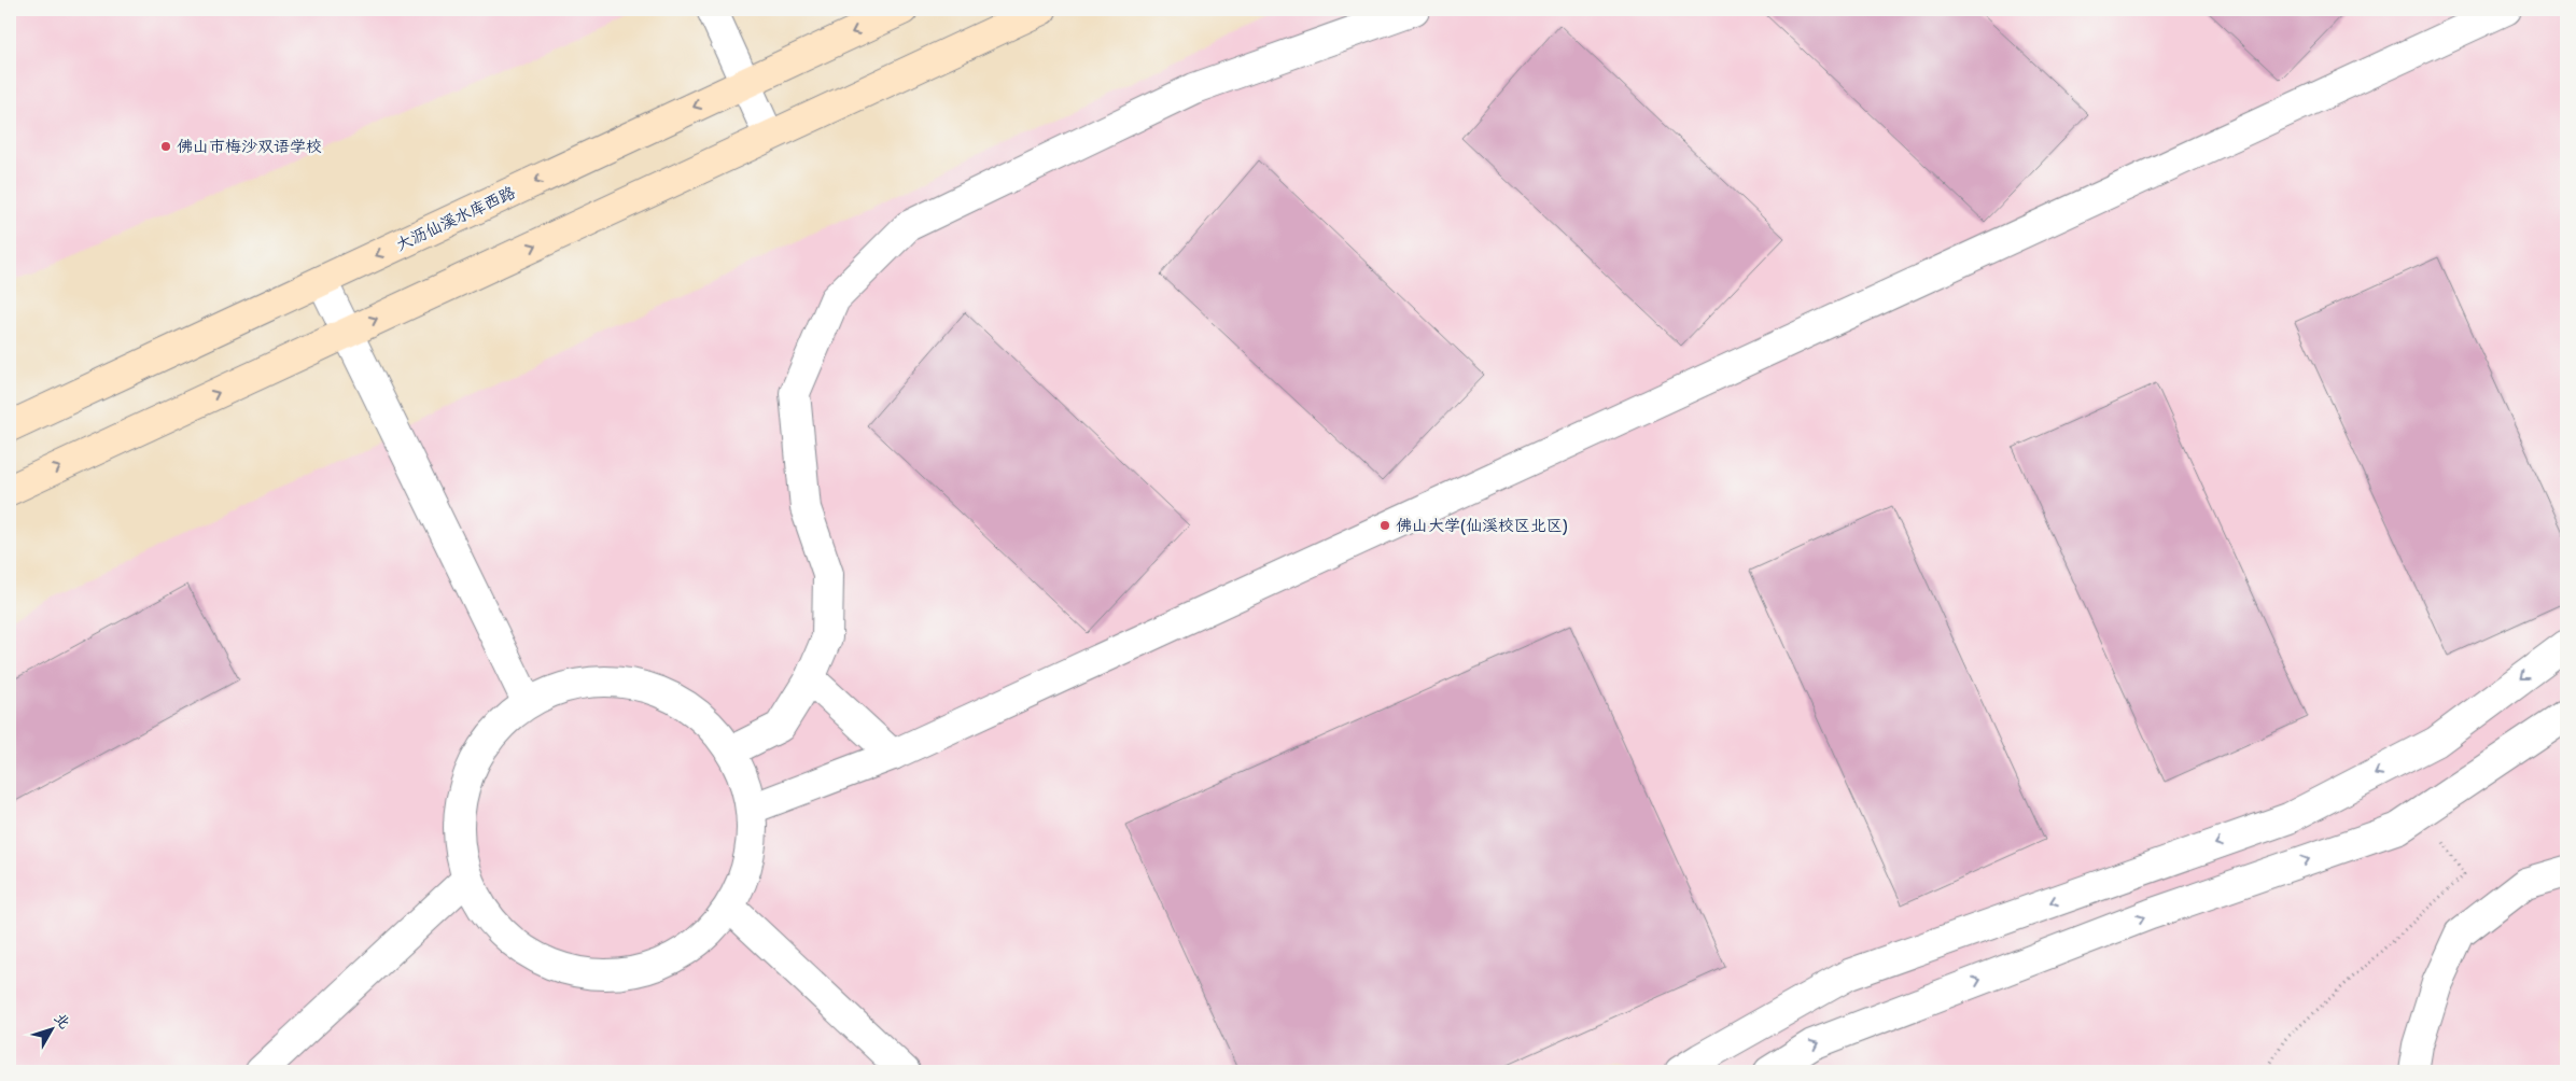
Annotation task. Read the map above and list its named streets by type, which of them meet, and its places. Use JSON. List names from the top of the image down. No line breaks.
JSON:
{"streets":{"street":["大沥仙溪水库西路"]},"places":["佛山市梅沙双语学校","佛山大学(仙溪校区北区)"],"north":"top right"}
